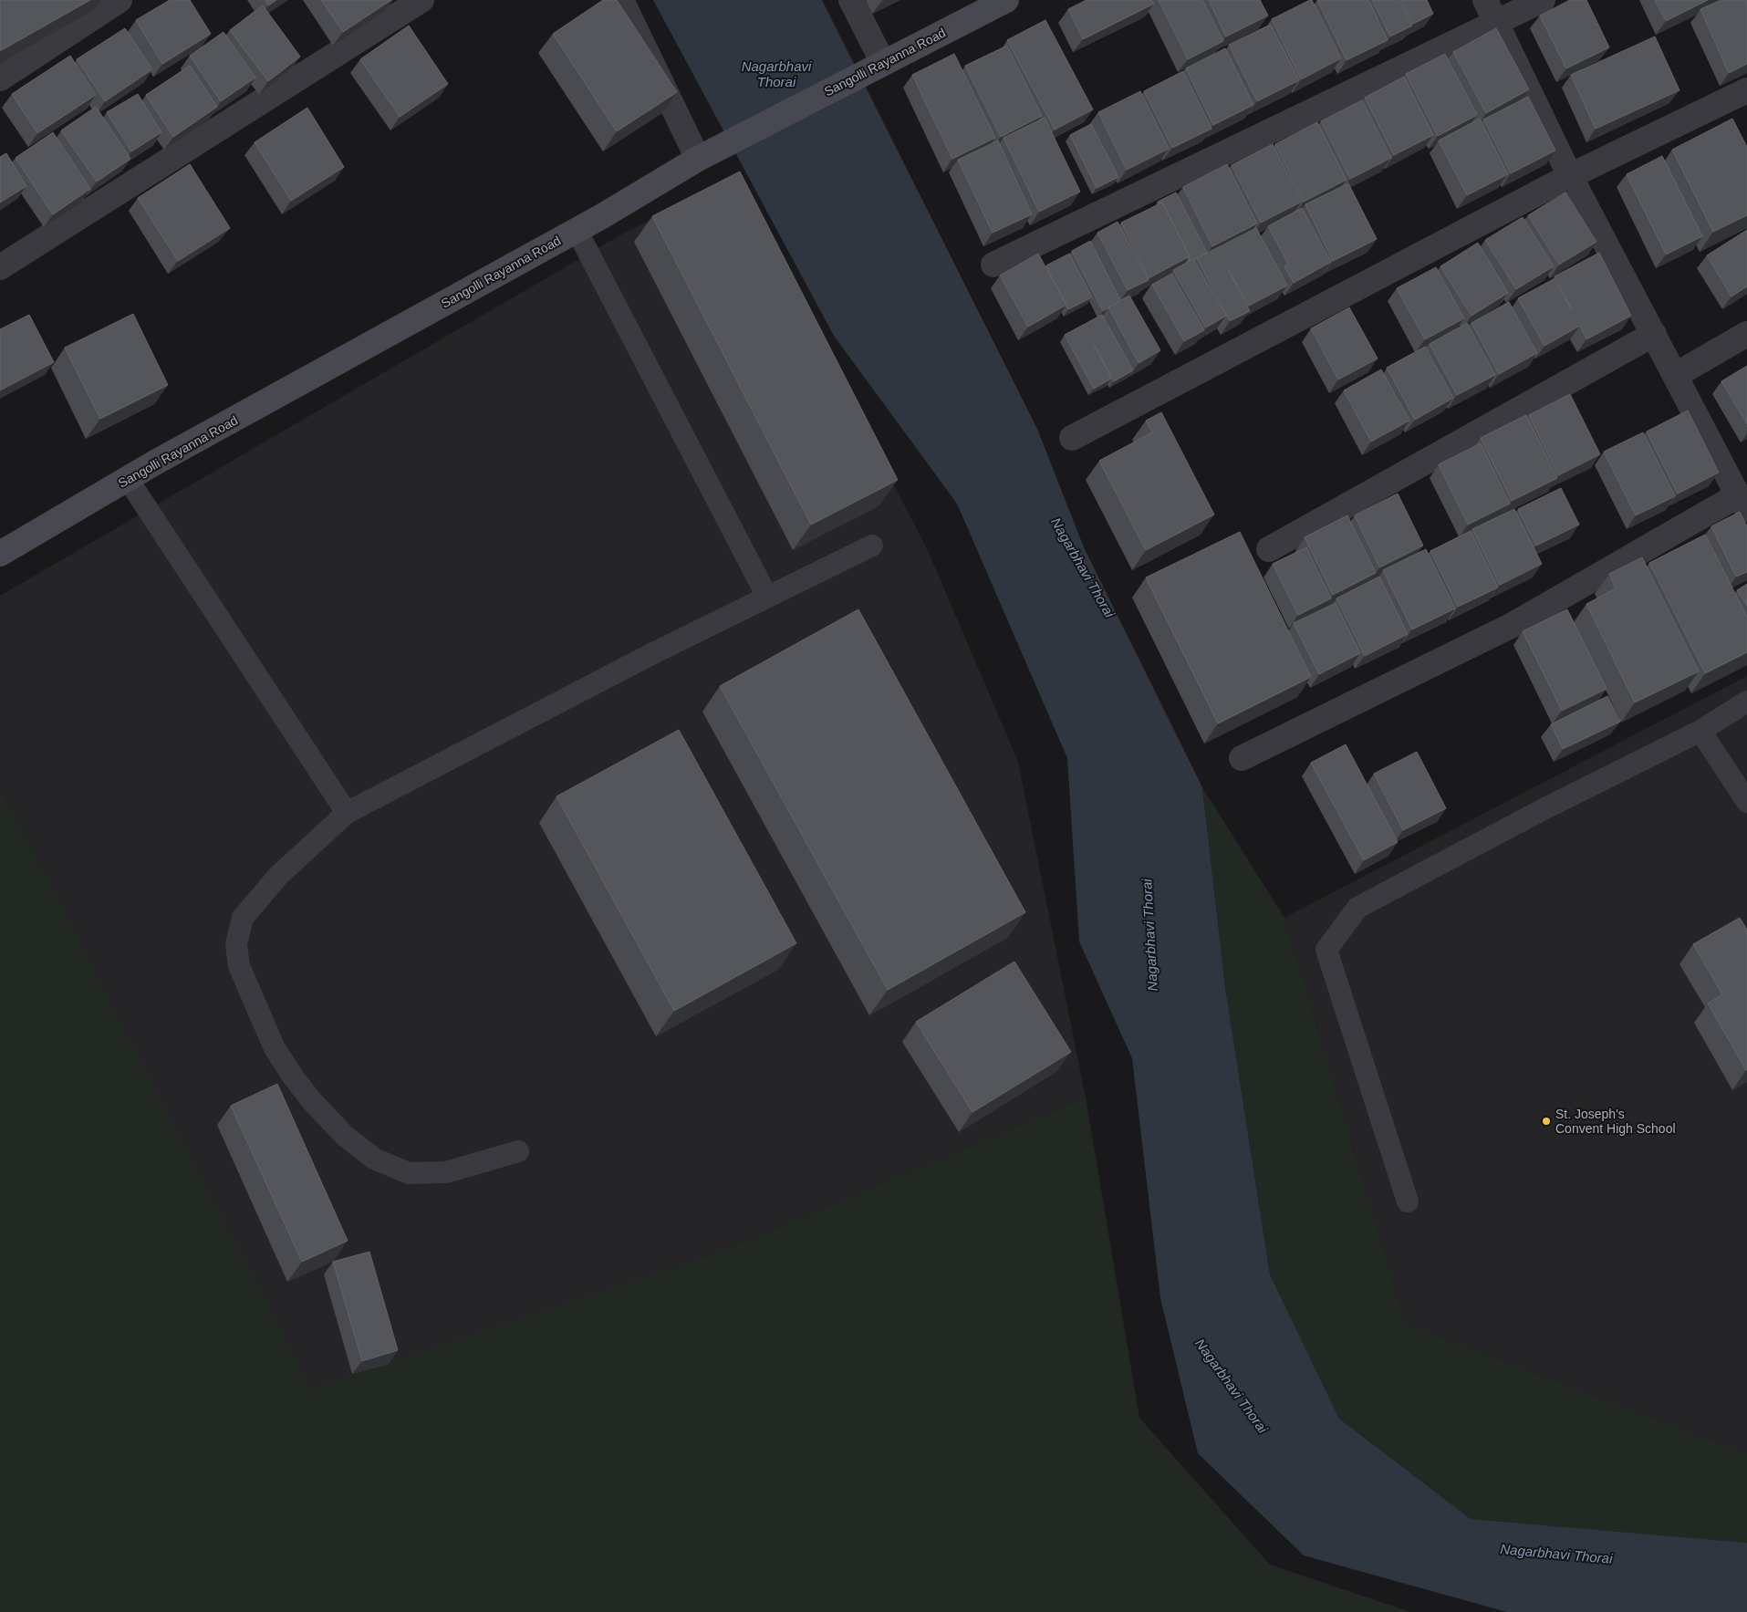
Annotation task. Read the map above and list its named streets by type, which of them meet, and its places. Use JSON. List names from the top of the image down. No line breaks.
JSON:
{"streets":{"street":["Sangolli Rayanna Road"]},"water":["Nagarbhavi Thorai"],"places":["St. Joseph's Convent High School"]}
